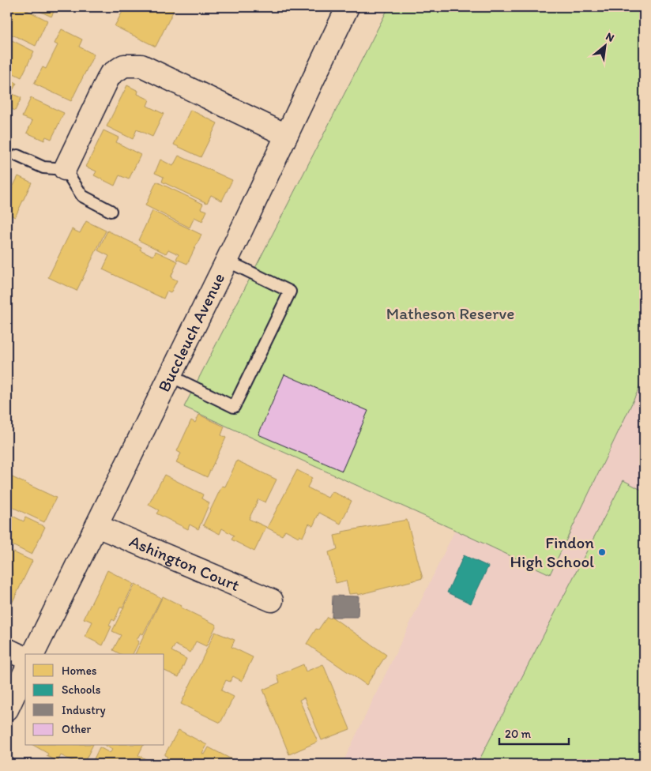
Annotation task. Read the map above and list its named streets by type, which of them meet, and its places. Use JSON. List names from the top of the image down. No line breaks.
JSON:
{"streets":{"street":["Buccleuch Avenue","Ashington Court"]},"crossings":[["Buccleuch Avenue","Ashington Court"]],"parks":["Matheson Reserve"],"places":["Findon High School"],"legend":["Homes","Schools","Industry","Other"],"scale_bar":"20 m","north":"top right"}
